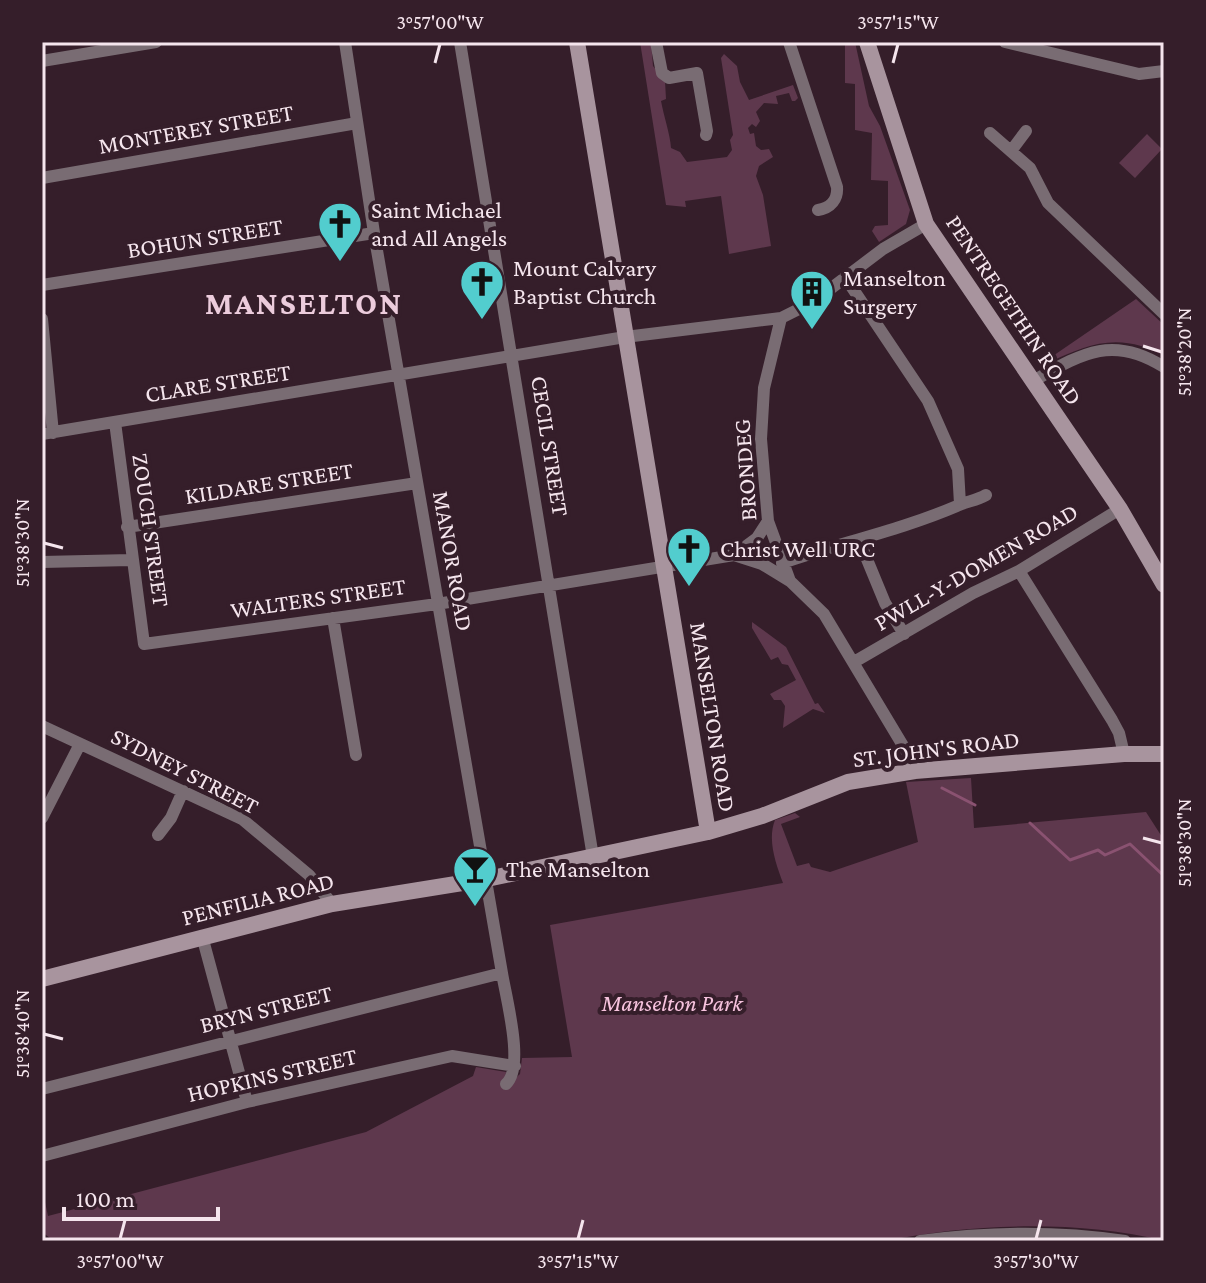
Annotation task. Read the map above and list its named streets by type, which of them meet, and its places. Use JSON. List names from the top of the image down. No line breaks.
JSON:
{"streets":{"street":["MONTEREY STREET","BOHUN STREET","PENTREGETHIN ROAD","CLARE STREET","CECIL STREET","BRONDEG","KILDARE STREET","ZOUCH STREET","MANOR ROAD","PWLL-Y-DOMEN ROAD","WALTERS STREET","MANSELTON ROAD","ST. JOHN'S ROAD","SYDNEY STREET","PENFILIA ROAD","BRYN STREET","HOPKINS STREET"]},"crossings":[["MONTEREY STREET","MANOR ROAD"],["BOHUN STREET","MANOR ROAD"],["PENTREGETHIN ROAD","PWLL-Y-DOMEN ROAD"],["CLARE STREET","CECIL STREET"],["CLARE STREET","BRONDEG"],["CLARE STREET","ZOUCH STREET"],["CLARE STREET","MANOR ROAD"],["CLARE STREET","MANSELTON ROAD"],["CECIL STREET","WALTERS STREET"],["CECIL STREET","ST. JOHN'S ROAD"],["BRONDEG","PWLL-Y-DOMEN ROAD"],["BRONDEG","ST. JOHN'S ROAD"],["KILDARE STREET","ZOUCH STREET"],["KILDARE STREET","MANOR ROAD"],["ZOUCH STREET","WALTERS STREET"],["MANOR ROAD","WALTERS STREET"],["MANOR ROAD","ST. JOHN'S ROAD"],["MANOR ROAD","PENFILIA ROAD"],["MANOR ROAD","BRYN STREET"],["MANOR ROAD","HOPKINS STREET"],["WALTERS STREET","MANSELTON ROAD"],["MANSELTON ROAD","ST. JOHN'S ROAD"],["ST. JOHN'S ROAD","PENFILIA ROAD"],["SYDNEY STREET","PENFILIA ROAD"]],"districts":["MANSELTON"],"parks":["Manselton Park"],"places":{"church":["Saint Michael and All Angels","Mount Calvary Baptist Church","Christ Well URC"],"building":["Manselton Surgery"],"bar":["The Manselton"]},"scale_bar":"100 m","coordinates":["3°57'00\"W","3°57'15\"W","51°38'20\"N","51°38'30\"N","51°38'40\"N","3°57'30\"W"]}
